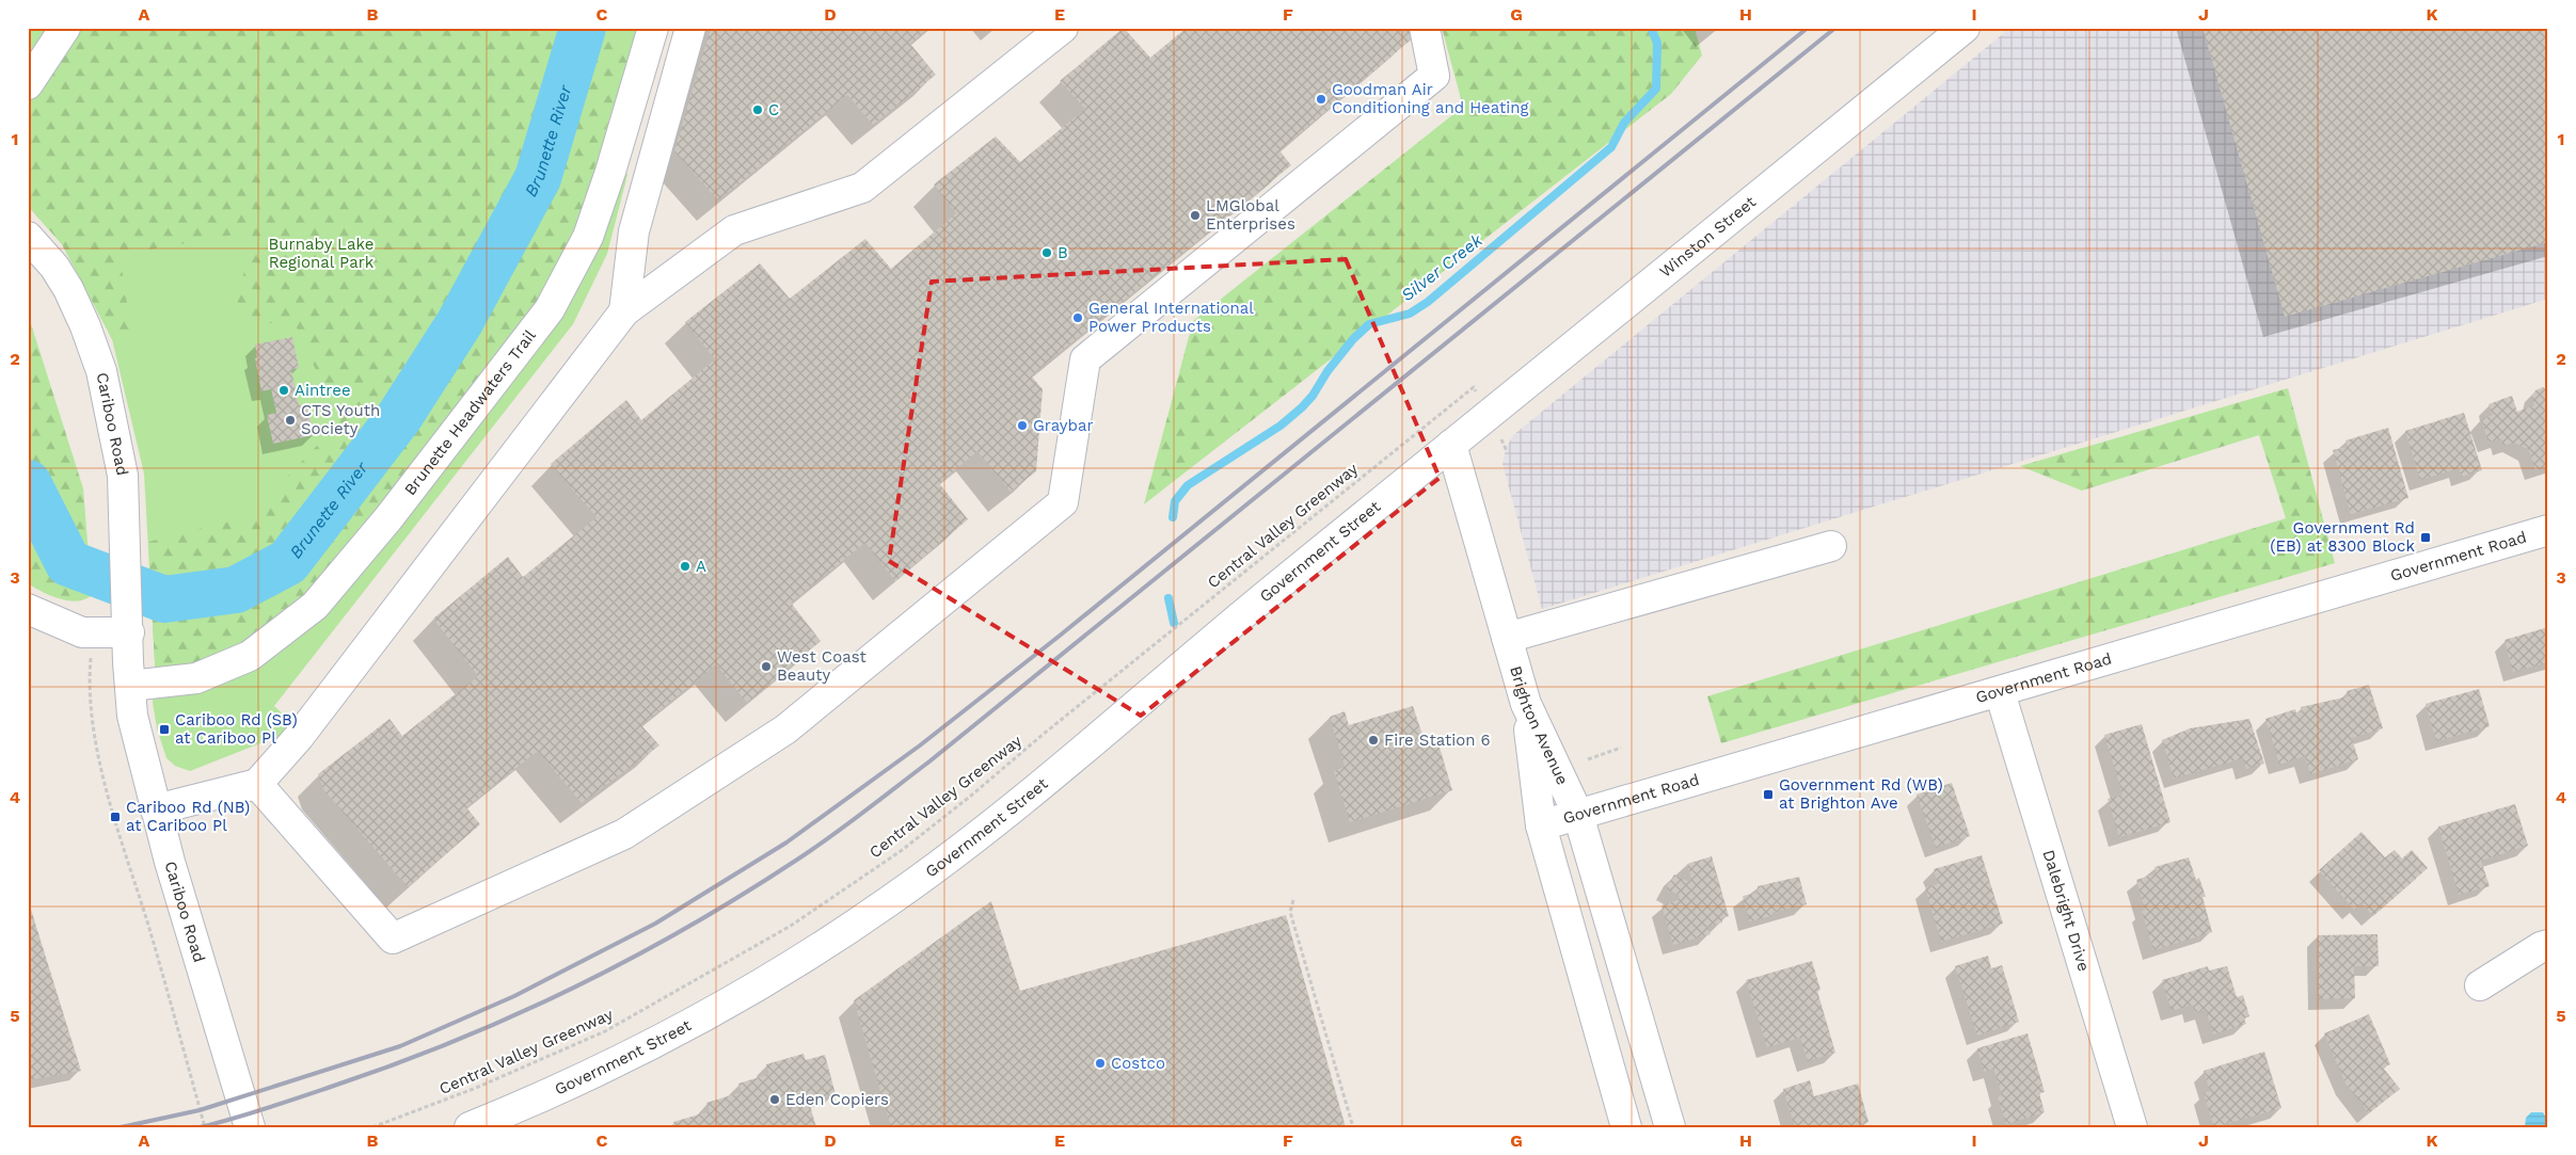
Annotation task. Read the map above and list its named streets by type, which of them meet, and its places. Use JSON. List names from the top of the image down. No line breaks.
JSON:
{"streets":{"street":["Winston Street","Brunette Headwaters Trail","Cariboo Road","Government Street","Government Road","Brighton Avenue","Dalebright Drive"],"path":["Central Valley Greenway"]},"crossings":[["Winston Street","Government Street"],["Winston Street","Brighton Avenue"],["Brunette Headwaters Trail","Cariboo Road"],["Government Street","Brighton Avenue"],["Government Road","Brighton Avenue"],["Government Road","Dalebright Drive"]],"water":["Brunette River","Silver Creek"],"parks":["Burnaby Lake Regional Park"],"places":{"other":["Goodman Air Conditioning and Heating","C","LMGlobal Enterprises","B","General International Power Products","Aintree","CTS Youth Society","Graybar","A","West Coast Beauty","Fire Station 6","Costco","Eden Copiers"],"transit":["Government Rd (EB) at 8300 Block","Cariboo Rd (SB) at Cariboo Pl","Government Rd (WB) at Brighton Ave","Cariboo Rd (NB) at Cariboo Pl"]},"grid":{"columns":["A","B","C","D","E","F","G","H","I","J","K"],"rows":["1","2","3","4","5"]}}
